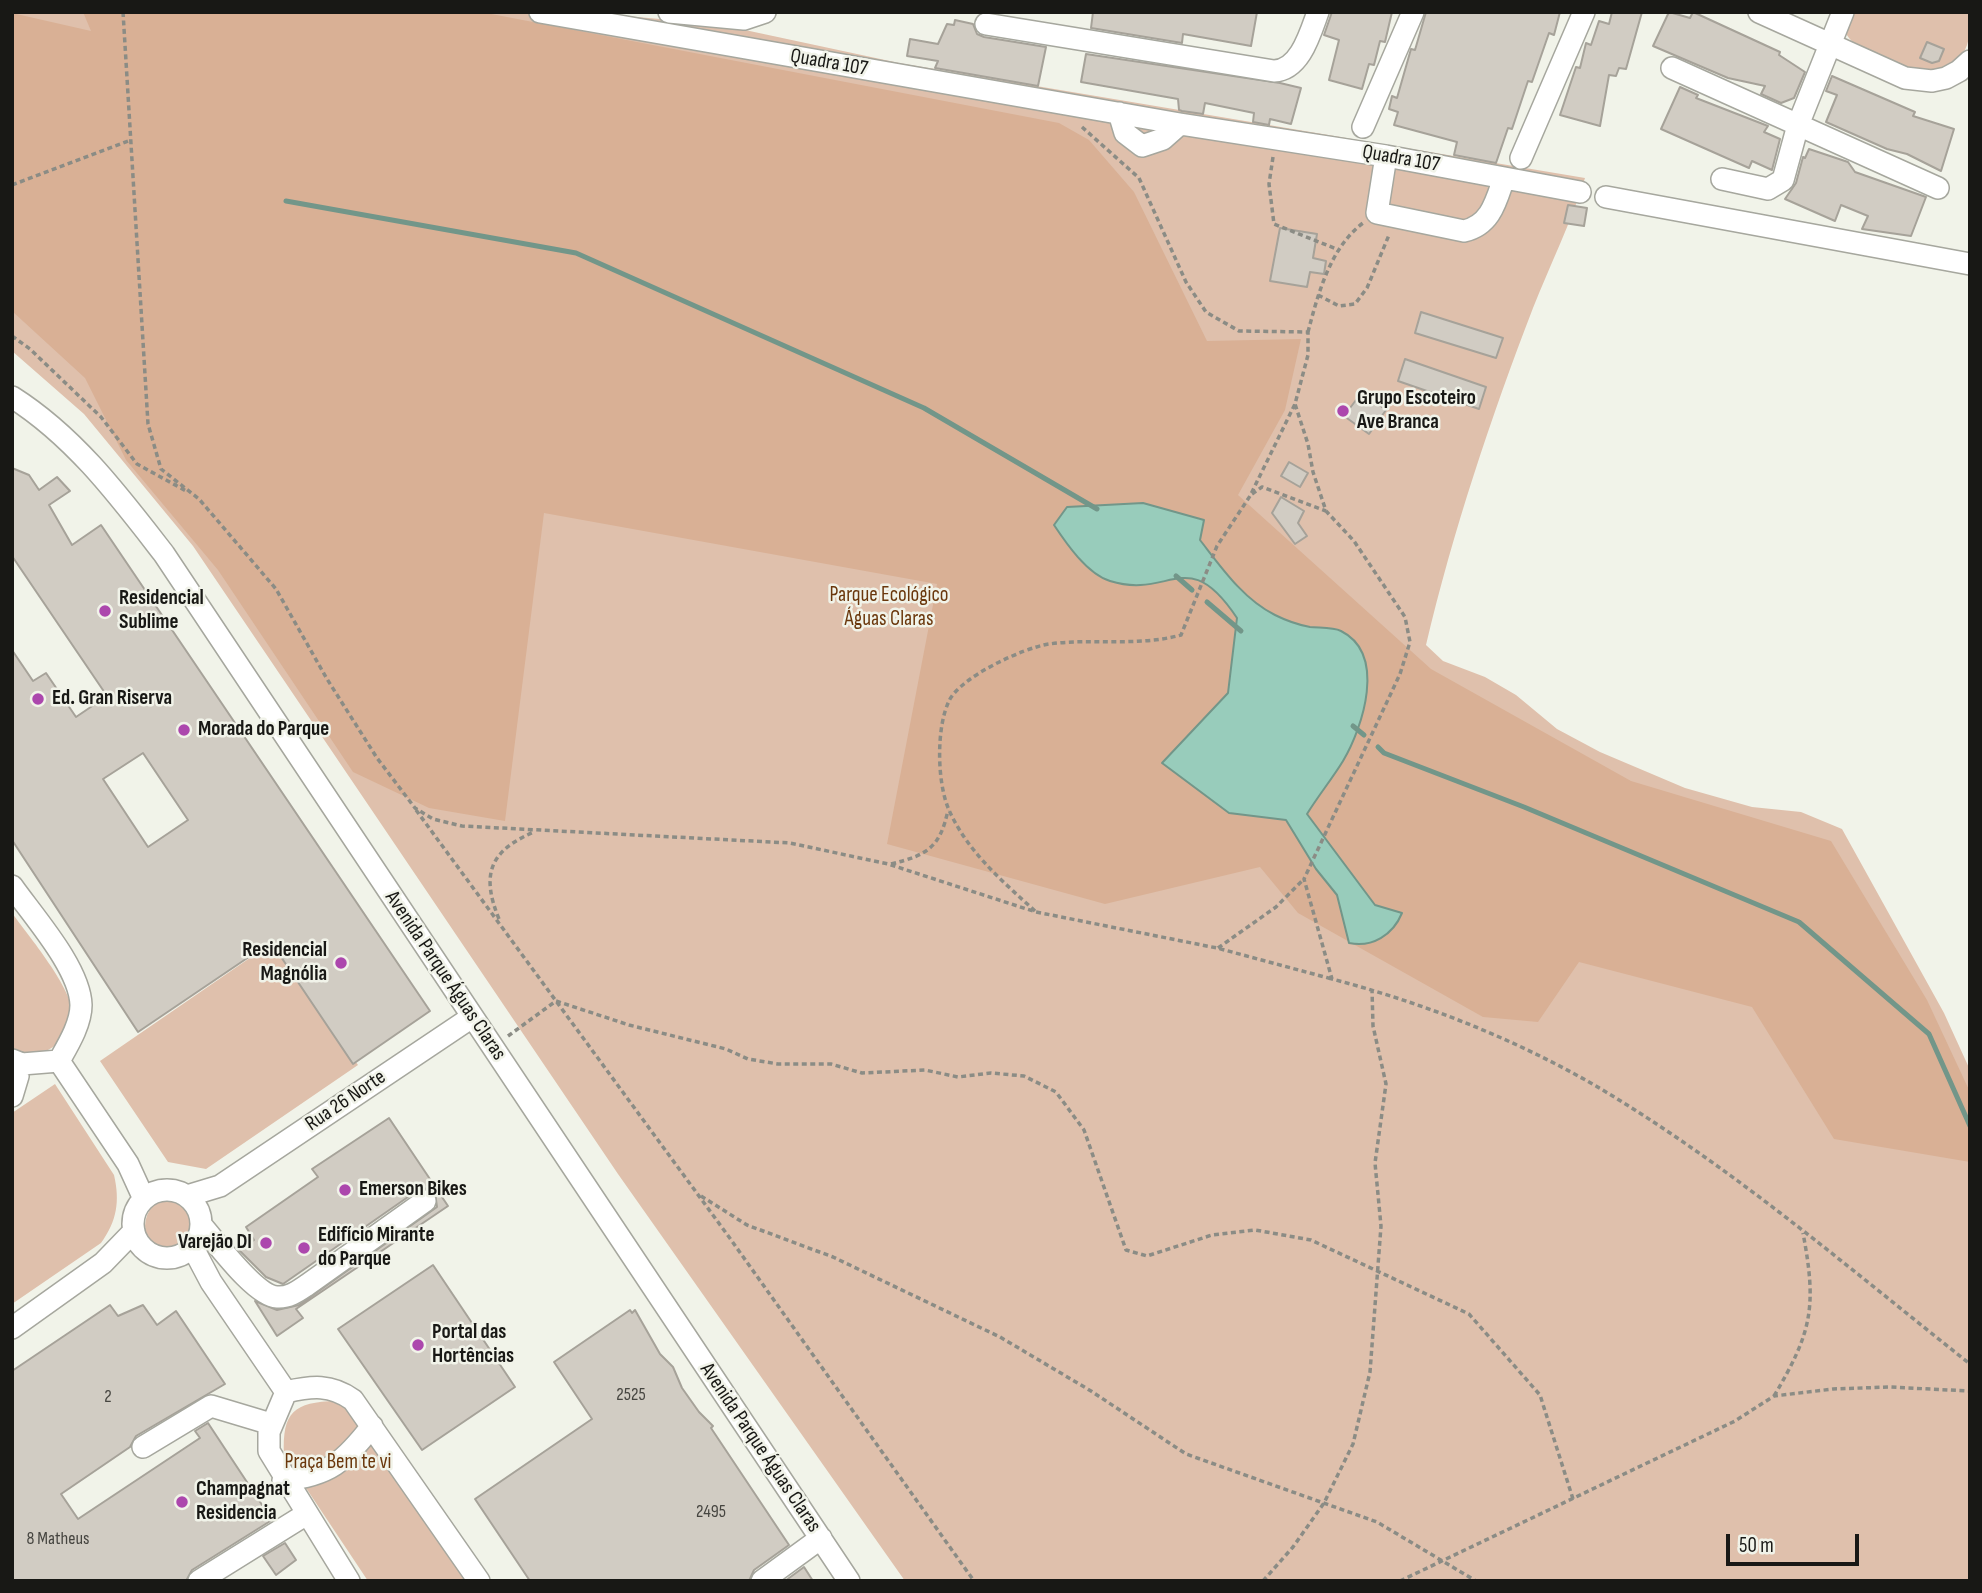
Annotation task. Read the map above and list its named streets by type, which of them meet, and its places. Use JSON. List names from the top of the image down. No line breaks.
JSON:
{"streets":{"street":["Quadra 107","Avenida Parque Águas Claras","Rua 26 Norte"]},"crossings":[["Avenida Parque Águas Claras","Rua 26 Norte"]],"parks":["Parque Ecológico Águas Claras","Praça Bem te vi"],"places":["Grupo Escoteiro Ave Branca","Residencial Sublime","Ed. Gran Riserva","Morada do Parque","Residencial Magnólia","Emerson Bikes","Varejão DI","Edifício Mirante do Parque","Portal das Hortências","Champagnat Residencia"],"house_numbers":["2525","2","2495","8 Matheus"],"scale_bar":"50 m"}
